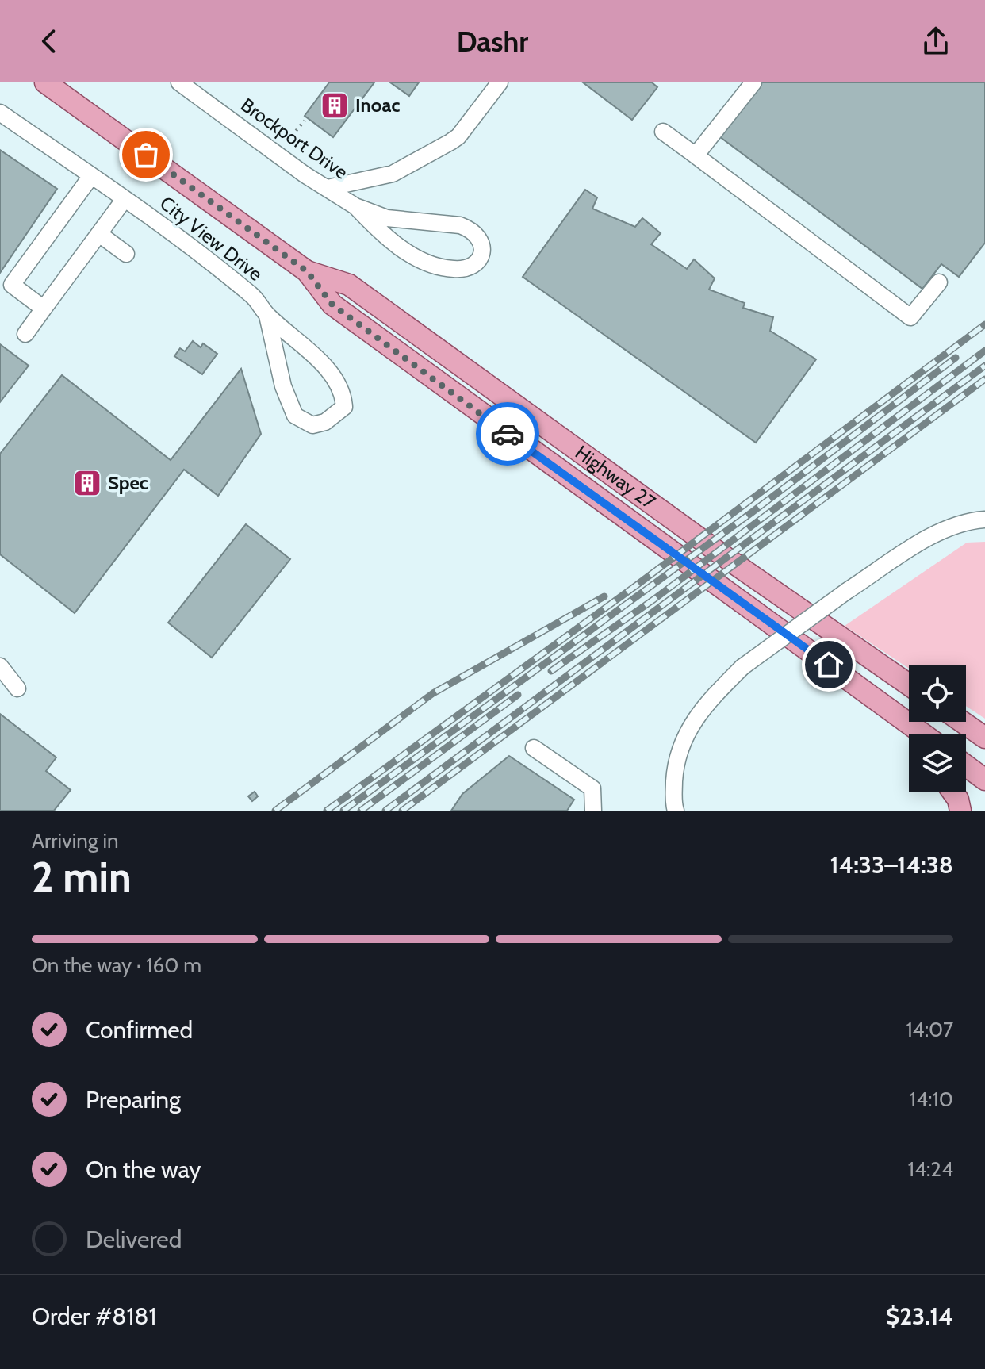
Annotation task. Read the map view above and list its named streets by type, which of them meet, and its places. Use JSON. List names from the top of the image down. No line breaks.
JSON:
{"streets":{"main road":["Highway 27"],"street":["Brockport Drive","City View Drive"]},"places":{"building":["Inoac","Spec"]},"page":{"header":"Dashr","heading":["2 min","Arriving in","14:33–14:38"],"panel":["Order #8181","$23.14"],"bar":"On the way · 160 m","list":[["Confirmed","14:07"],["Preparing","14:10"],["On the way","14:24"],"Delivered"]}}
